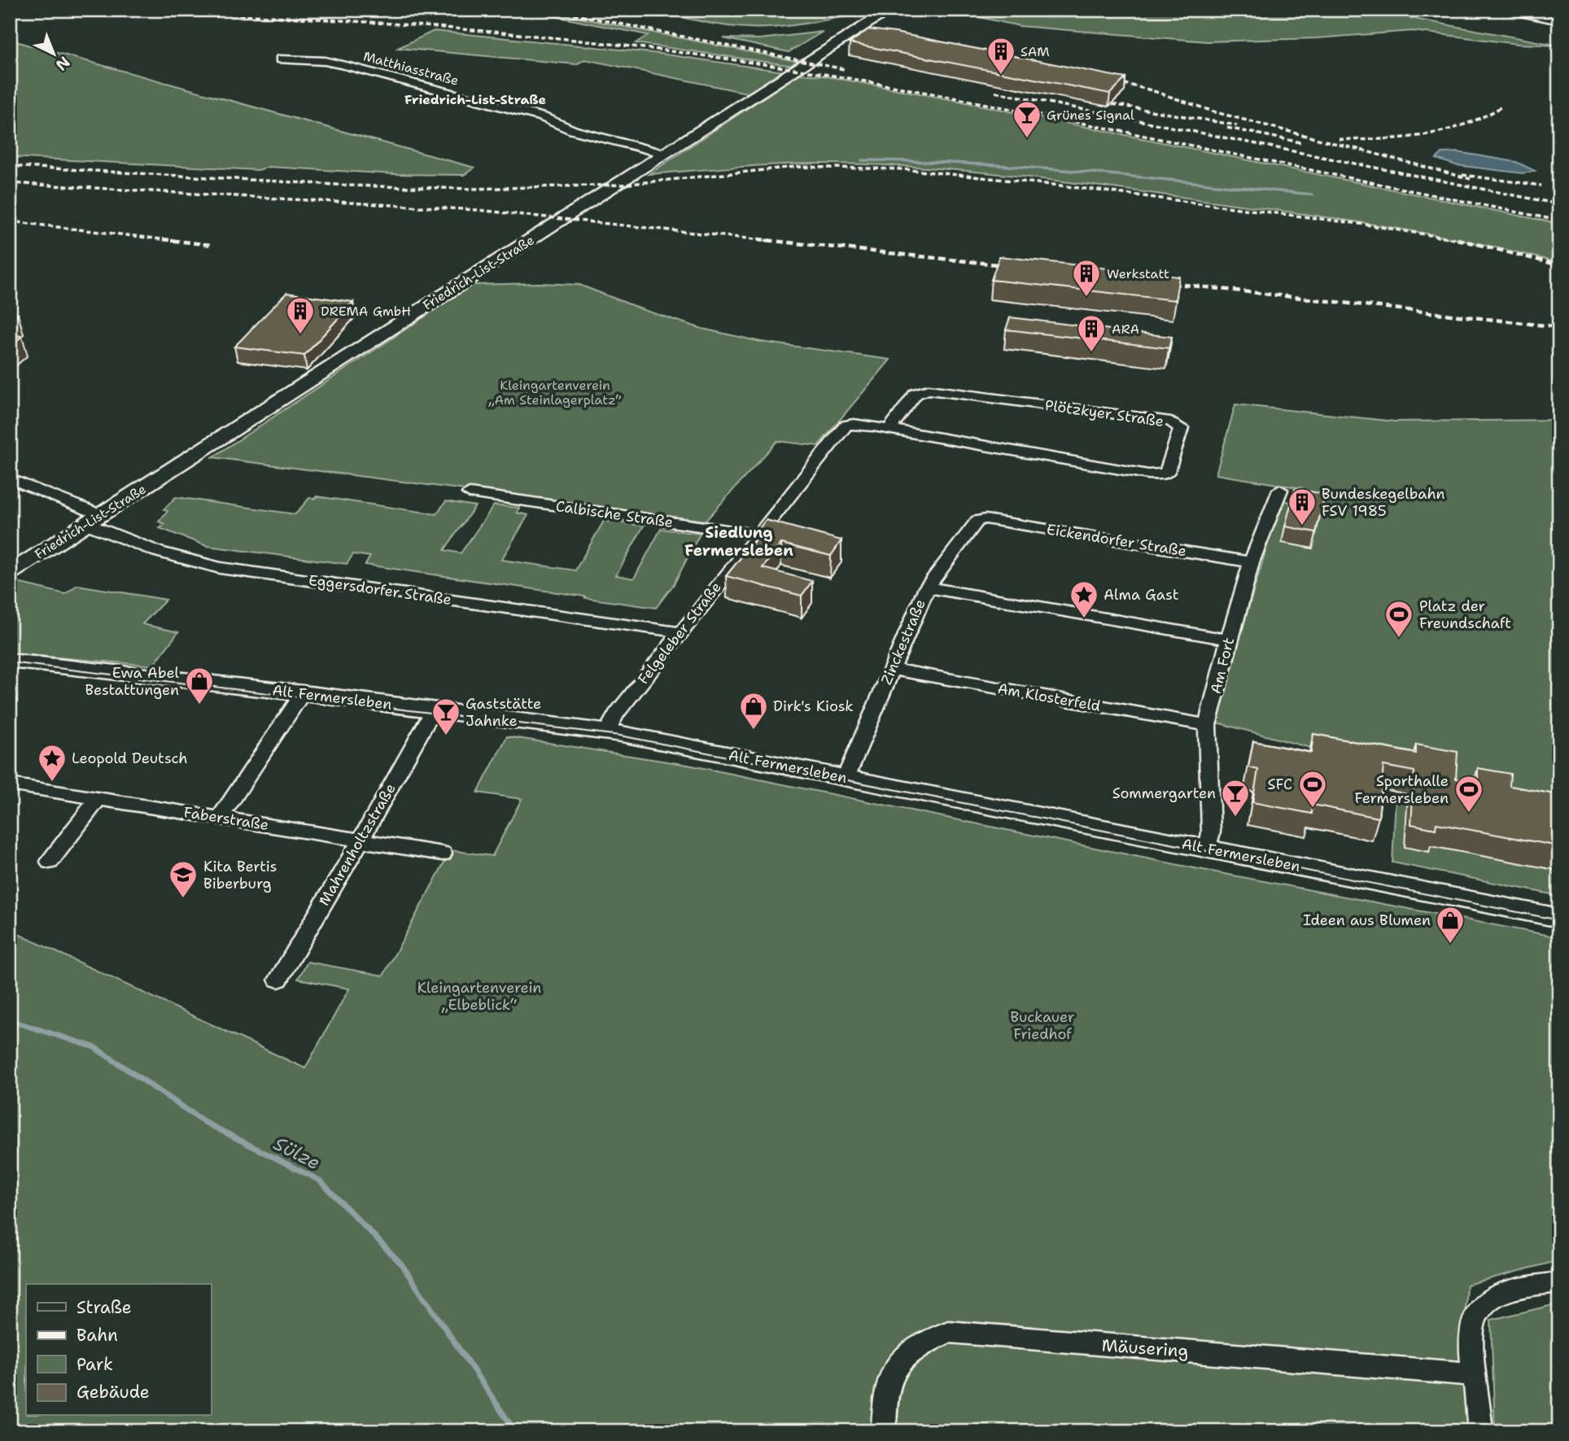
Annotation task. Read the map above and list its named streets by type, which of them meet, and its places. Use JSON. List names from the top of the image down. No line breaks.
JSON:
{"streets":{"street":["Matthiasstraße","Friedrich-List-Straße","Plötzkyer Straße","Calbische Straße","Eickendorfer Straße","Eggersdorfer Straße","Felgeleber Straße","Zinckestraße","Am Fort","Alt Fermersleben","Am Klosterfeld","Faberstraße","Mahrenholtzstraße","Mäusering"]},"crossings":[["Matthiasstraße","Friedrich-List-Straße"],["Friedrich-List-Straße","Eggersdorfer Straße"],["Plötzkyer Straße","Felgeleber Straße"],["Calbische Straße","Felgeleber Straße"],["Eickendorfer Straße","Zinckestraße"],["Eickendorfer Straße","Am Fort"],["Eggersdorfer Straße","Felgeleber Straße"],["Felgeleber Straße","Alt Fermersleben"],["Zinckestraße","Alt Fermersleben"],["Zinckestraße","Am Klosterfeld"],["Am Fort","Alt Fermersleben"],["Am Fort","Am Klosterfeld"],["Alt Fermersleben","Mahrenholtzstraße"],["Faberstraße","Mahrenholtzstraße"]],"districts":["Friedrich-List-Straße","Siedlung Fermersleben"],"water":["Sülze"],"parks":["Kleingartenverein „Am Steinlagerplatz“","Kleingartenverein „Elbeblick“","Buckauer Friedhof"],"places":{"building":["SAM","Werkstatt","DREMA GmbH","ARA","Bundeskegelbahn FSV 1985"],"bar":["Grünes Signal","Gaststätte Jahnke","Sommergarten"],"place":["Alma Gast","Leopold Deutsch"],"sports":["Platz der Freundschaft","SFC","Sporthalle Fermersleben"],"shop":["Ewa Abel Bestattungen","Dirk's Kiosk","Ideen aus Blumen"],"school or university":["Kita Bertis Biberburg"]},"legend":["Straße","Bahn","Park","Gebäude"],"north":"bottom right"}
